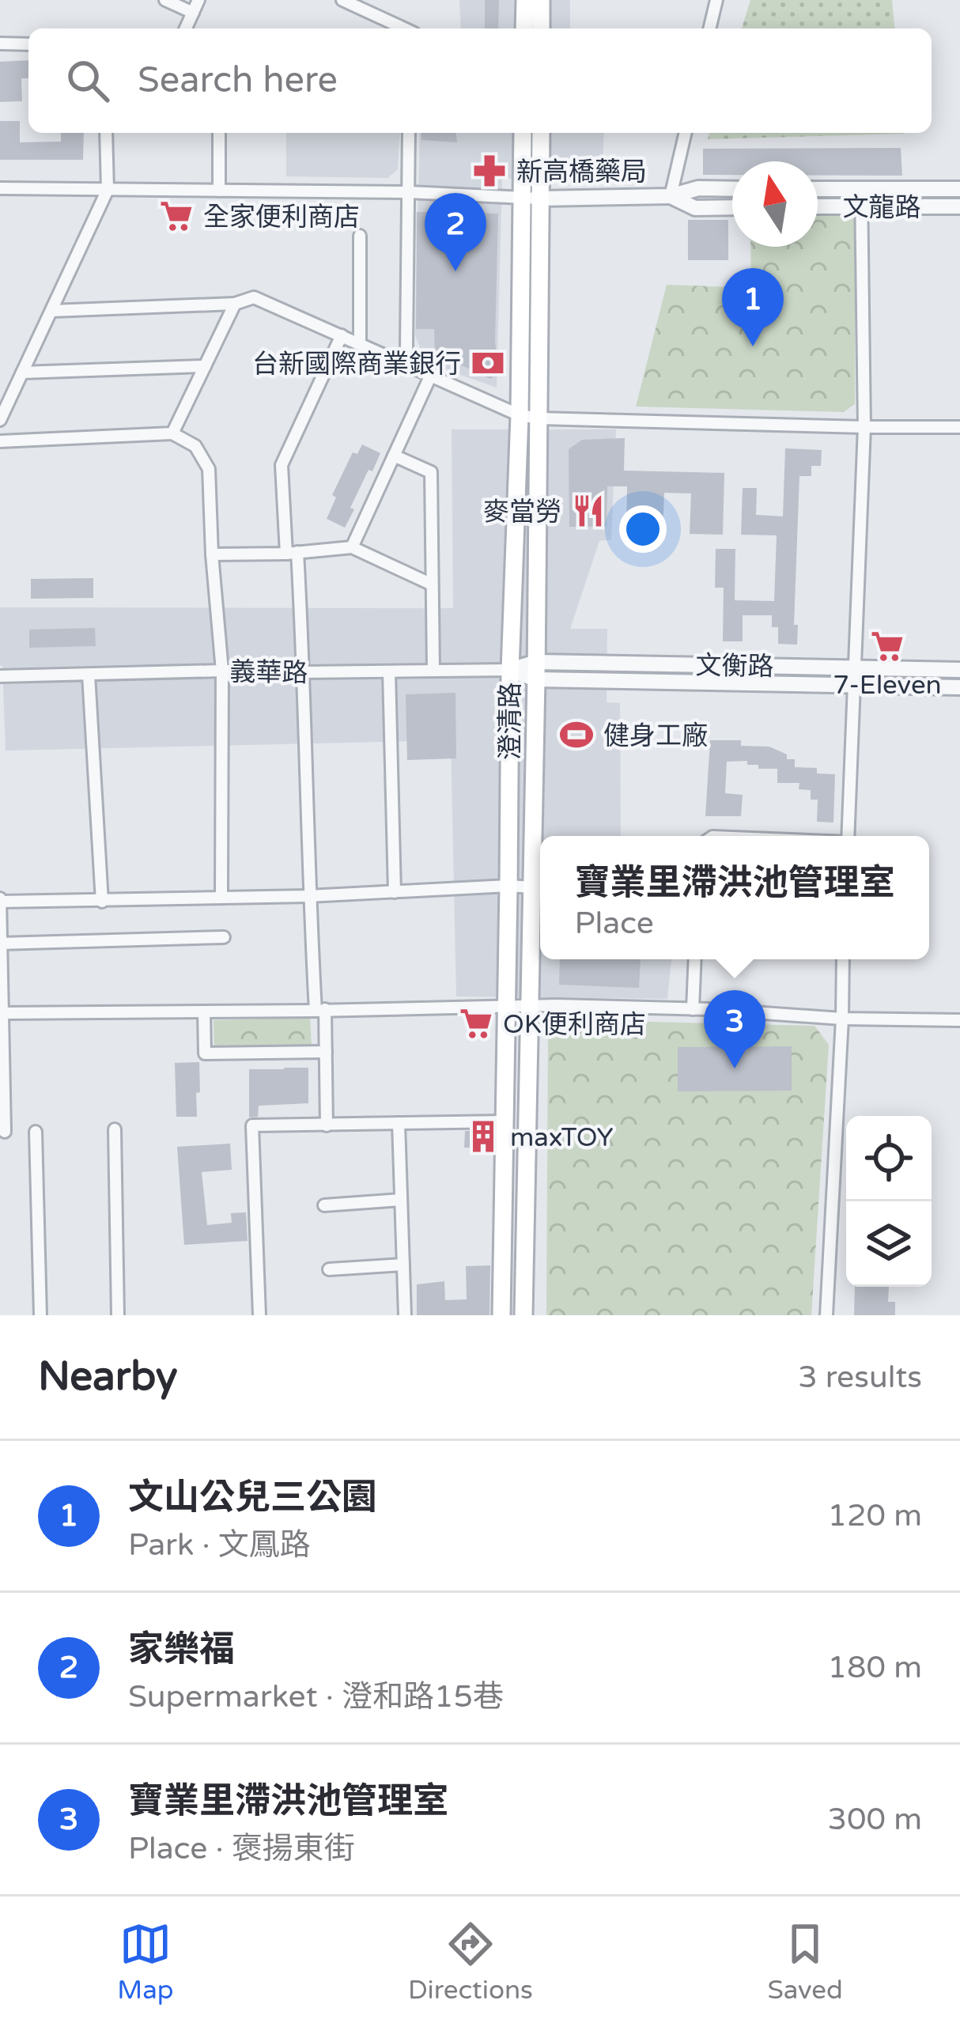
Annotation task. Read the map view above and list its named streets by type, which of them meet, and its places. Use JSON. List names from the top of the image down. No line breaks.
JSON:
{"streets":{"main road":["澄清路"],"street":["文龍路","文衡路","義華路"]},"crossings":[["文衡路","義華路"],["文衡路","澄清路"],["義華路","澄清路"]],"places":{"pharmacy":["新高橋藥局"],"supermarket":["全家便利商店","7-Eleven","OK便利商店"],"bank":["台新國際商業銀行"],"restaurant":["麥當勞"],"sports":["健身工廠"],"building":["maxTOY"]},"north":"top","page":{"search":"Search here","pins":["2","1","3"],"popup":["寶業里滯洪池管理室","Place"],"heading":["Nearby","3 results"],"list":[{"mark":"1","name":"文山公兒三公園","note":"Park · 文鳳路","value":"120 m"},{"mark":"2","name":"家樂福","note":"Supermarket · 澄和路15巷","value":"180 m"},{"mark":"3","name":"寶業里滯洪池管理室","note":"Place · 褒揚東街","value":"300 m"}],"nav":["Map","Directions","Saved"]}}
